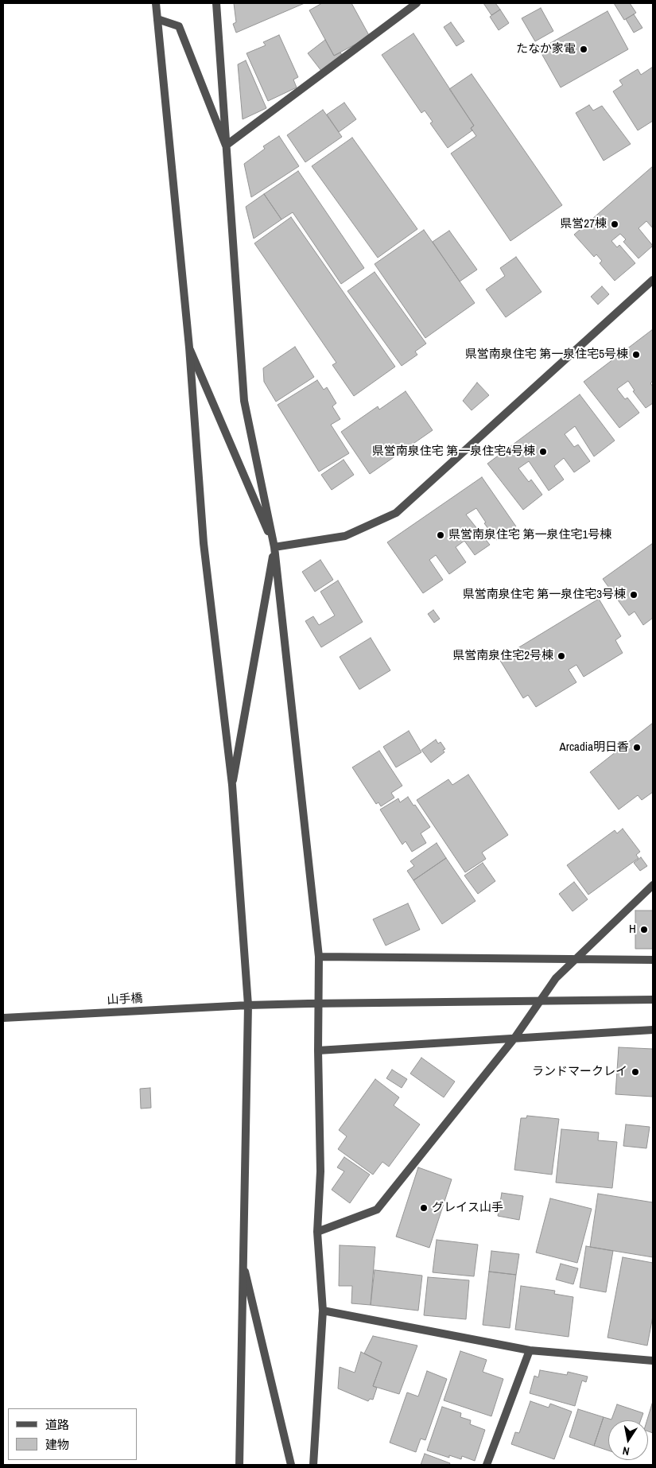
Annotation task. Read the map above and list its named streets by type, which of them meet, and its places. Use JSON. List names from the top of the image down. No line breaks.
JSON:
{"streets":{"street":["山手橋"]},"places":["たなか家電","県営27棟","県営南泉住宅 第一泉住宅5号棟","県営南泉住宅 第一泉住宅4号棟","県営南泉住宅 第一泉住宅1号棟","県営南泉住宅 第一泉住宅3号棟","県営南泉住宅2号棟","Arcadia明日香","H","ランドマークレイ","グレイス山手"],"legend":["道路","建物"],"north":"bottom"}
